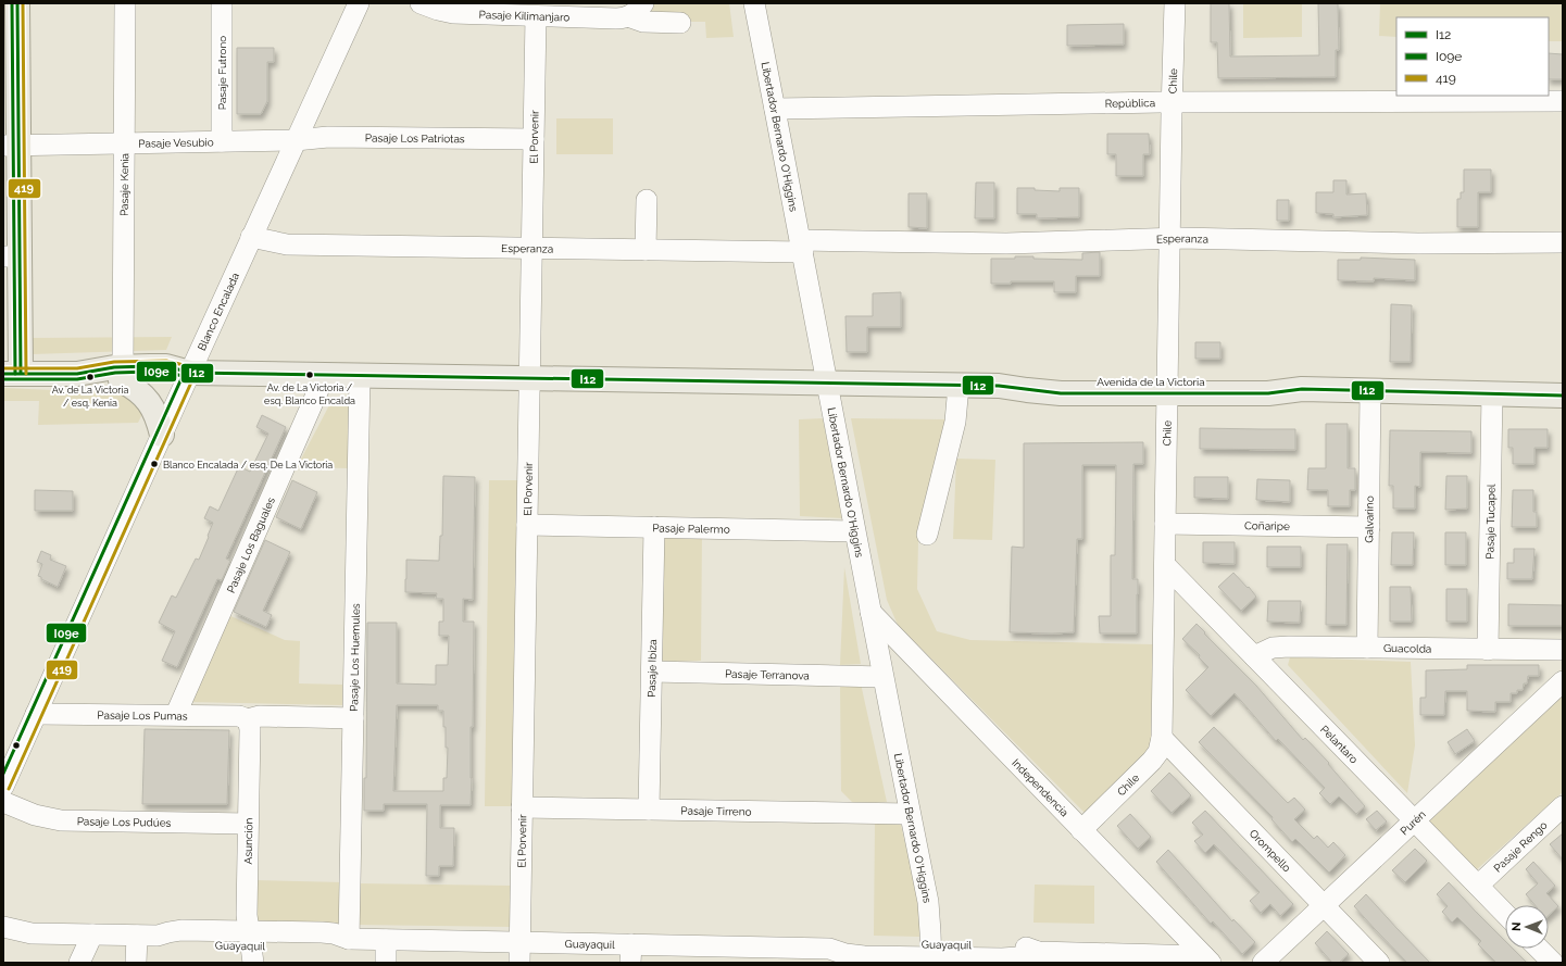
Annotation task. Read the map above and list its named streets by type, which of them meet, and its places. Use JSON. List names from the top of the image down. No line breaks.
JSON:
{"streets":{"main road":["Avenida de la Victoria"],"street":["Pasaje Kilimanjaro","Pasaje Futrono","Chile","República","El Porvenir","Libertador Bernardo O'Higgins","Pasaje Los Patriotas","Pasaje Vesubio","Pasaje Kenia","Esperanza","Blanco Encalada","Galvarino","Pasaje Tucapel","Coñaripe","Pasaje Palermo","Pasaje Los Baguales","Guacolda","Pasaje Los Huemules","Pasaje Ibiza","Pasaje Terranova","Pasaje Los Pumas","Pelantaro","Independencia","Pasaje Tirreno","Pasaje Los Pudúes","Purén","Asunción","Pasaje Rengo","Orompello","Guayaquil"]},"crossings":[["Pasaje Kilimanjaro","El Porvenir"],["Pasaje Futrono","Pasaje Vesubio"],["Chile","República"],["Chile","Esperanza"],["Chile","Avenida de la Victoria"],["Chile","Coñaripe"],["Chile","Pelantaro"],["Chile","Independencia"],["Chile","Orompello"],["República","Libertador Bernardo O'Higgins"],["El Porvenir","Pasaje Los Patriotas"],["El Porvenir","Esperanza"],["El Porvenir","Avenida de la Victoria"],["El Porvenir","Pasaje Palermo"],["El Porvenir","Pasaje Tirreno"],["El Porvenir","Guayaquil"],["Libertador Bernardo O'Higgins","Esperanza"],["Libertador Bernardo O'Higgins","Avenida de la Victoria"],["Libertador Bernardo O'Higgins","Pasaje Palermo"],["Libertador Bernardo O'Higgins","Pasaje Terranova"],["Libertador Bernardo O'Higgins","Independencia"],["Libertador Bernardo O'Higgins","Pasaje Tirreno"],["Libertador Bernardo O'Higgins","Guayaquil"],["Pasaje Los Patriotas","Pasaje Vesubio"],["Pasaje Los Patriotas","Blanco Encalada"],["Pasaje Vesubio","Pasaje Kenia"],["Pasaje Vesubio","Blanco Encalada"],["Pasaje Kenia","Avenida de la Victoria"],["Esperanza","Blanco Encalada"],["Blanco Encalada","Avenida de la Victoria"],["Blanco Encalada","Pasaje Los Pumas"],["Avenida de la Victoria","Galvarino"],["Avenida de la Victoria","Pasaje Tucapel"],["Avenida de la Victoria","Pasaje Los Baguales"],["Avenida de la Victoria","Pasaje Los Huemules"],["Galvarino","Coñaripe"],["Galvarino","Guacolda"],["Pasaje Tucapel","Guacolda"],["Pasaje Palermo","Pasaje Ibiza"],["Pasaje Los Baguales","Pasaje Los Pumas"],["Guacolda","Pelantaro"],["Pasaje Los Huemules","Pasaje Los Pumas"],["Pasaje Los Huemules","Guayaquil"],["Pasaje Ibiza","Pasaje Terranova"],["Pasaje Ibiza","Pasaje Tirreno"],["Pasaje Los Pumas","Asunción"],["Pelantaro","Purén"],["Pelantaro","Pasaje Rengo"],["Independencia","Guayaquil"],["Pasaje Los Pudúes","Asunción"],["Purén","Orompello"],["Asunción","Guayaquil"]],"places":["Av. de La Victoria / esq. Blanco Encalda","Av. de La Victoria / esq. Kenia","Blanco Encalada / esq. De La Victoria"],"lines":["transit line I12","transit line I09e","transit line 419"],"legend":["I12","I09e","419"],"north":"left"}
